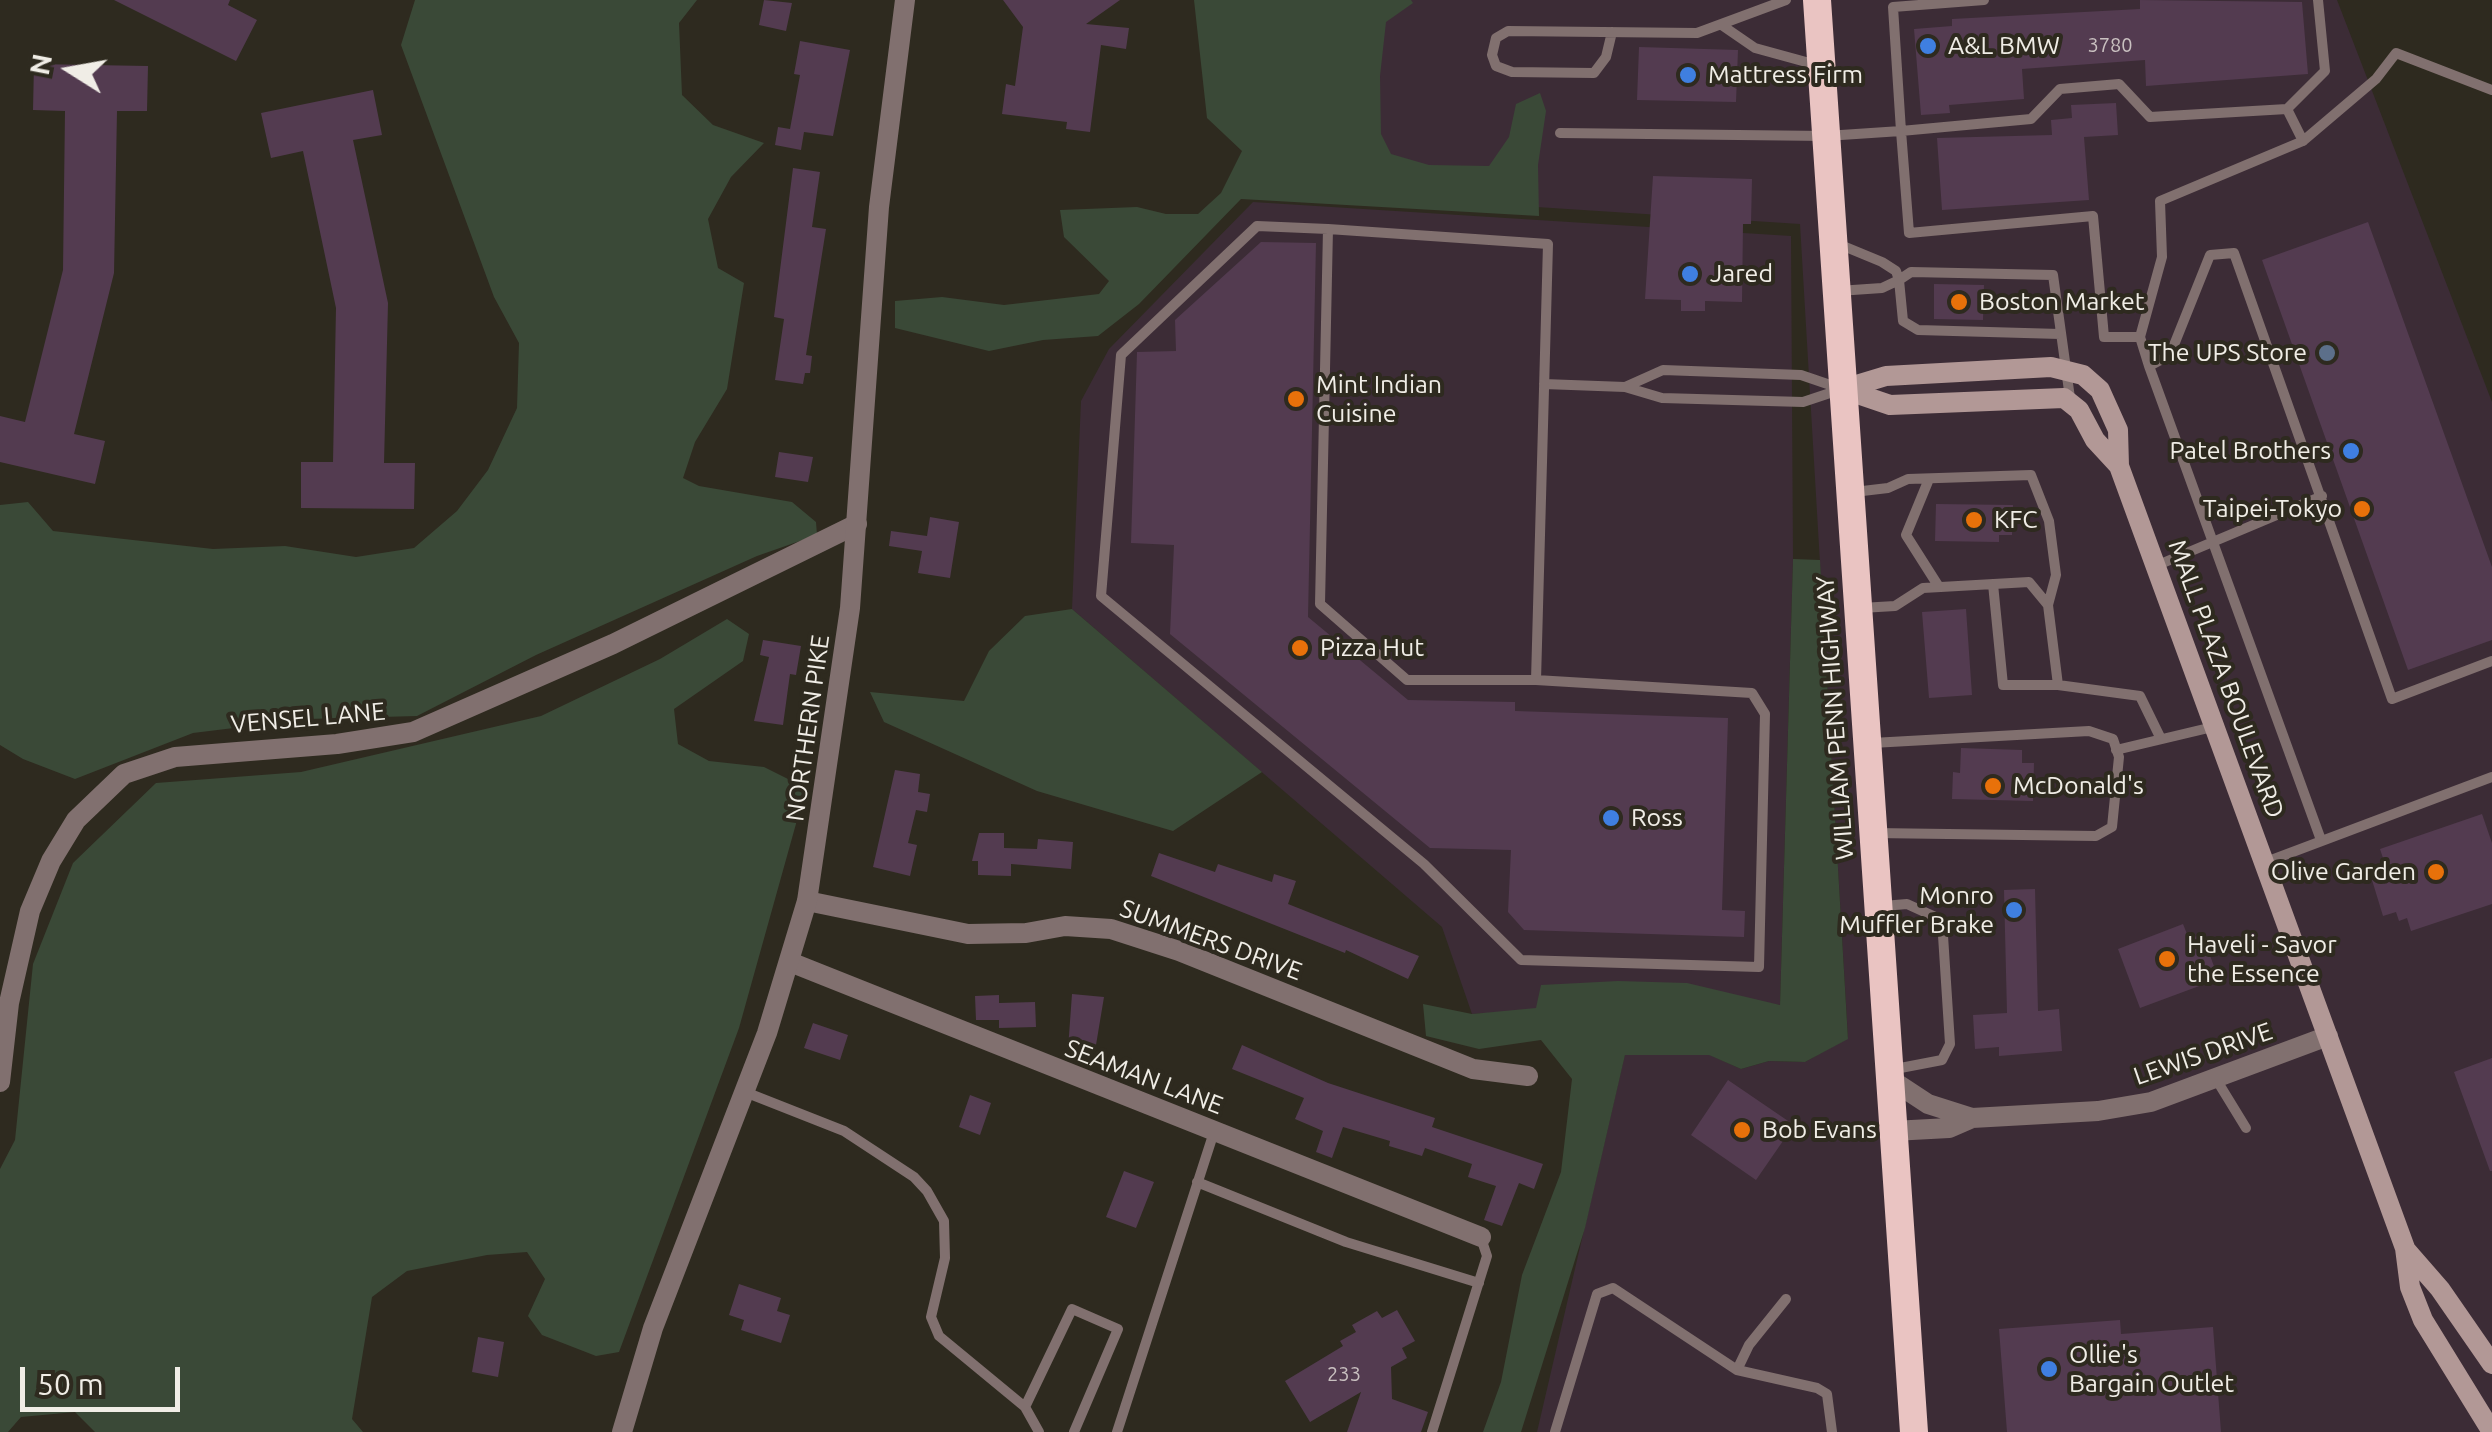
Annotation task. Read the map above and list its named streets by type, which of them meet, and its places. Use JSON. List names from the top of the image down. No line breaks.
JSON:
{"streets":{"highway":["WILLIAM PENN HIGHWAY"],"main road":["MALL PLAZA BOULEVARD"],"street":["VENSEL LANE","NORTHERN PIKE","SUMMERS DRIVE","LEWIS DRIVE","SEAMAN LANE"]},"crossings":[["MALL PLAZA BOULEVARD","LEWIS DRIVE"],["VENSEL LANE","NORTHERN PIKE"],["WILLIAM PENN HIGHWAY","LEWIS DRIVE"],["NORTHERN PIKE","SUMMERS DRIVE"],["NORTHERN PIKE","SEAMAN LANE"]],"places":["A&L BMW","Mattress Firm","Jared","Boston Market","The UPS Store","Mint Indian Cuisine","Patel Brothers","Taipei-Tokyo","KFC","Pizza Hut","McDonald's","Ross","Olive Garden","Monro Muffler Brake","Haveli - Savor the Essence","Bob Evans","Ollie's Bargain Outlet"],"house_numbers":["3780","233"],"scale_bar":"50 m","north":"left"}
